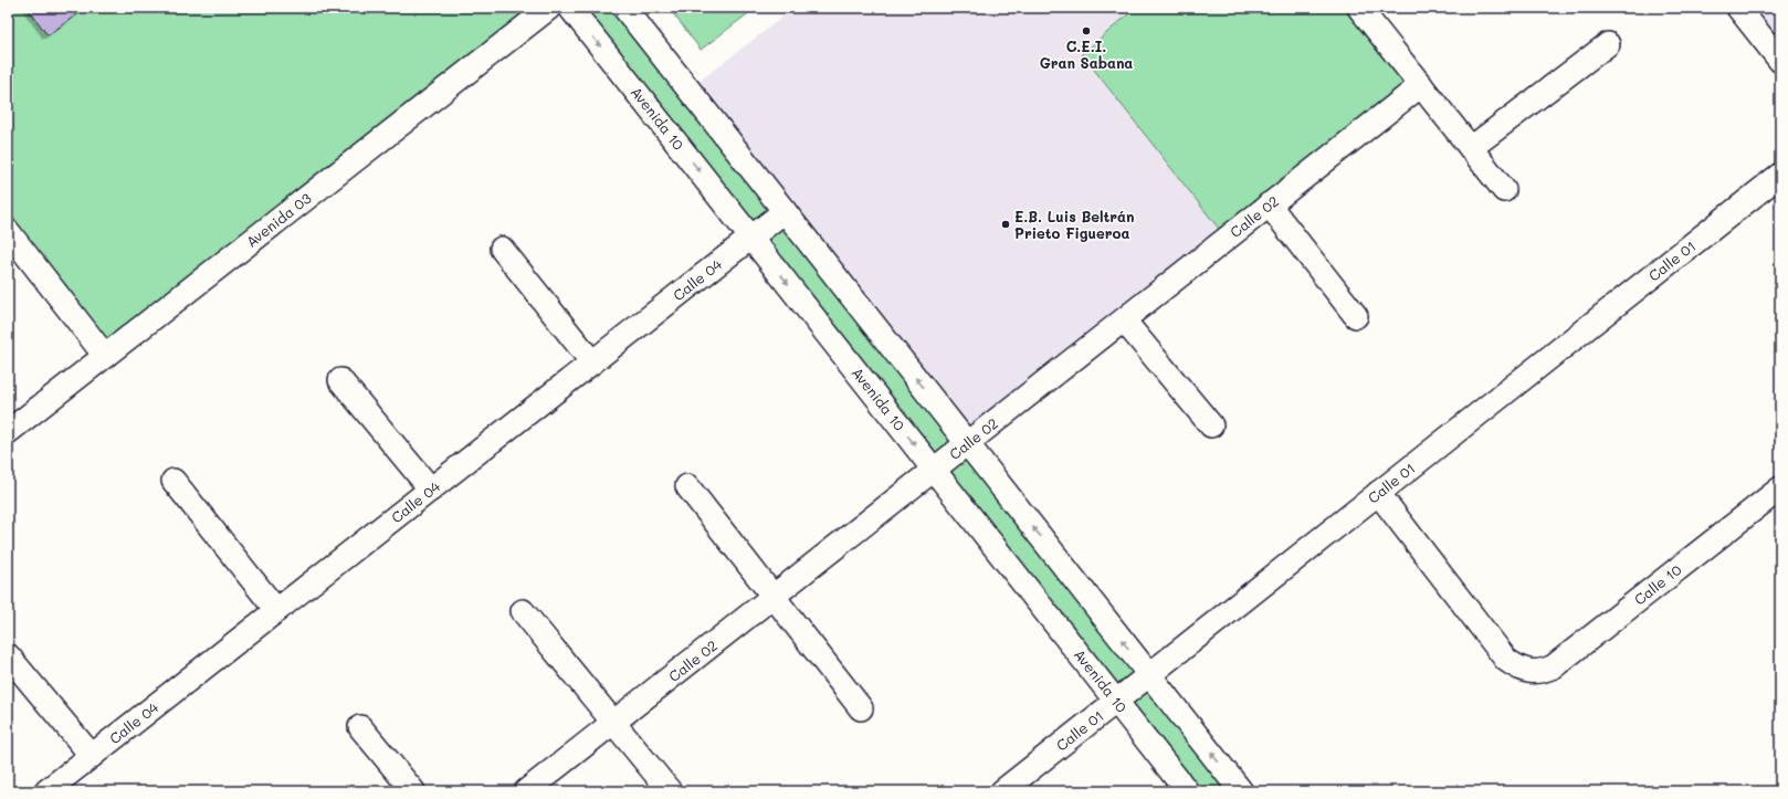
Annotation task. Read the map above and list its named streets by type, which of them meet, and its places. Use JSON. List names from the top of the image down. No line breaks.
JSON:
{"streets":{"street":["Avenida 10","Calle 02","Avenida 03","Calle 01","Calle 04","Calle 10"]},"crossings":[["Avenida 10","Calle 02"],["Avenida 10","Calle 01"],["Avenida 10","Calle 04"],["Calle 01","Calle 10"]],"places":["C.E.I. Gran Sabana","E.B. Luis Beltrán Prieto Figueroa"]}
